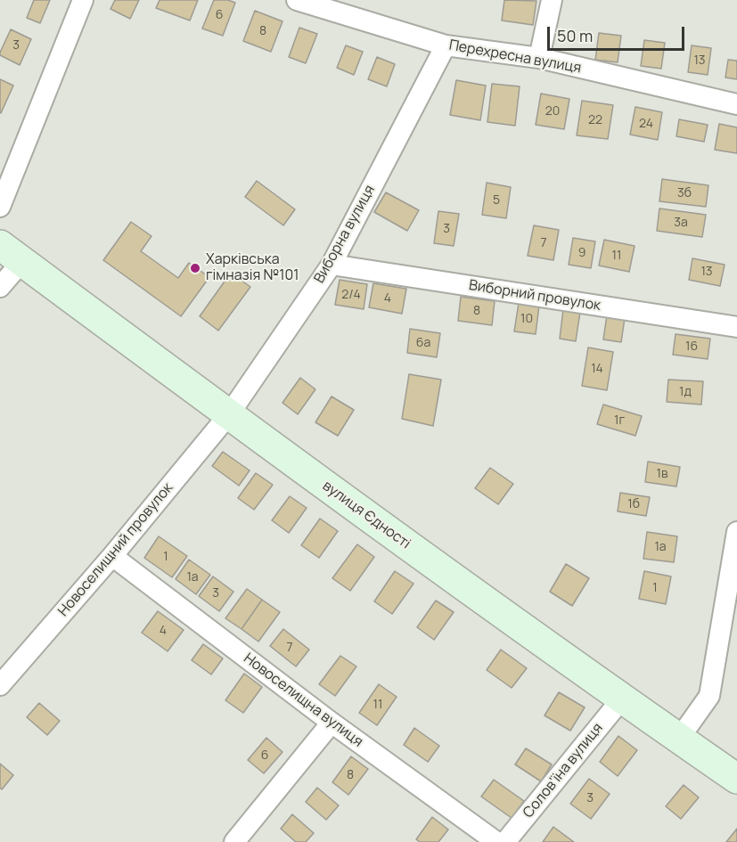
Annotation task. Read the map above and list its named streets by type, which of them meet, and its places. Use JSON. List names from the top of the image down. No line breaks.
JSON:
{"streets":{"main road":["вулиця Єдності"],"street":["Перехресна вулиця","Виборна вулиця","Виборний провулок","Новоселищний провулок","Новоселищна вулиця","Солов'їна вулиця"]},"crossings":[["Перехресна вулиця","Виборна вулиця"],["Виборна вулиця","Виборний провулок"],["Виборна вулиця","вулиця Єдності"],["Виборна вулиця","Новоселищний провулок"],["вулиця Єдності","Новоселищний провулок"],["вулиця Єдності","Солов'їна вулиця"],["Новоселищний провулок","Новоселищна вулиця"]],"places":["Харківська гімназія №101"],"house_numbers":["6","8","3","13","20","22","24","3б","5","3а","3","7","9","11","13","2/4","4","8","10","6а","16","14","1д","1г","1в","1б","1а","1","1а","1","3","4","7","11","6","8","3"],"scale_bar":"50 m"}
